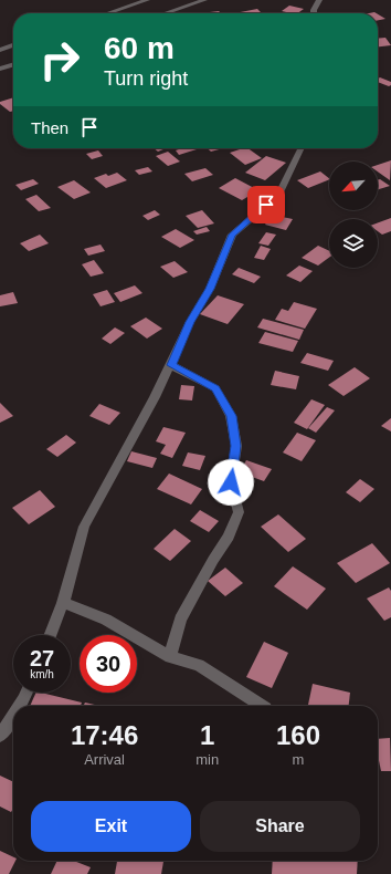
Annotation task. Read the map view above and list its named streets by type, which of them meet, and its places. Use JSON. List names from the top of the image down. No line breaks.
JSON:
{"north":"bottom left","page":{"turn":["60 m","Turn right"],"then":"Then","speed":"27 km/h","limit":"30","eta":["17:46","Arrival","1","min","160","m"],"buttons":["Exit","Share"]}}
